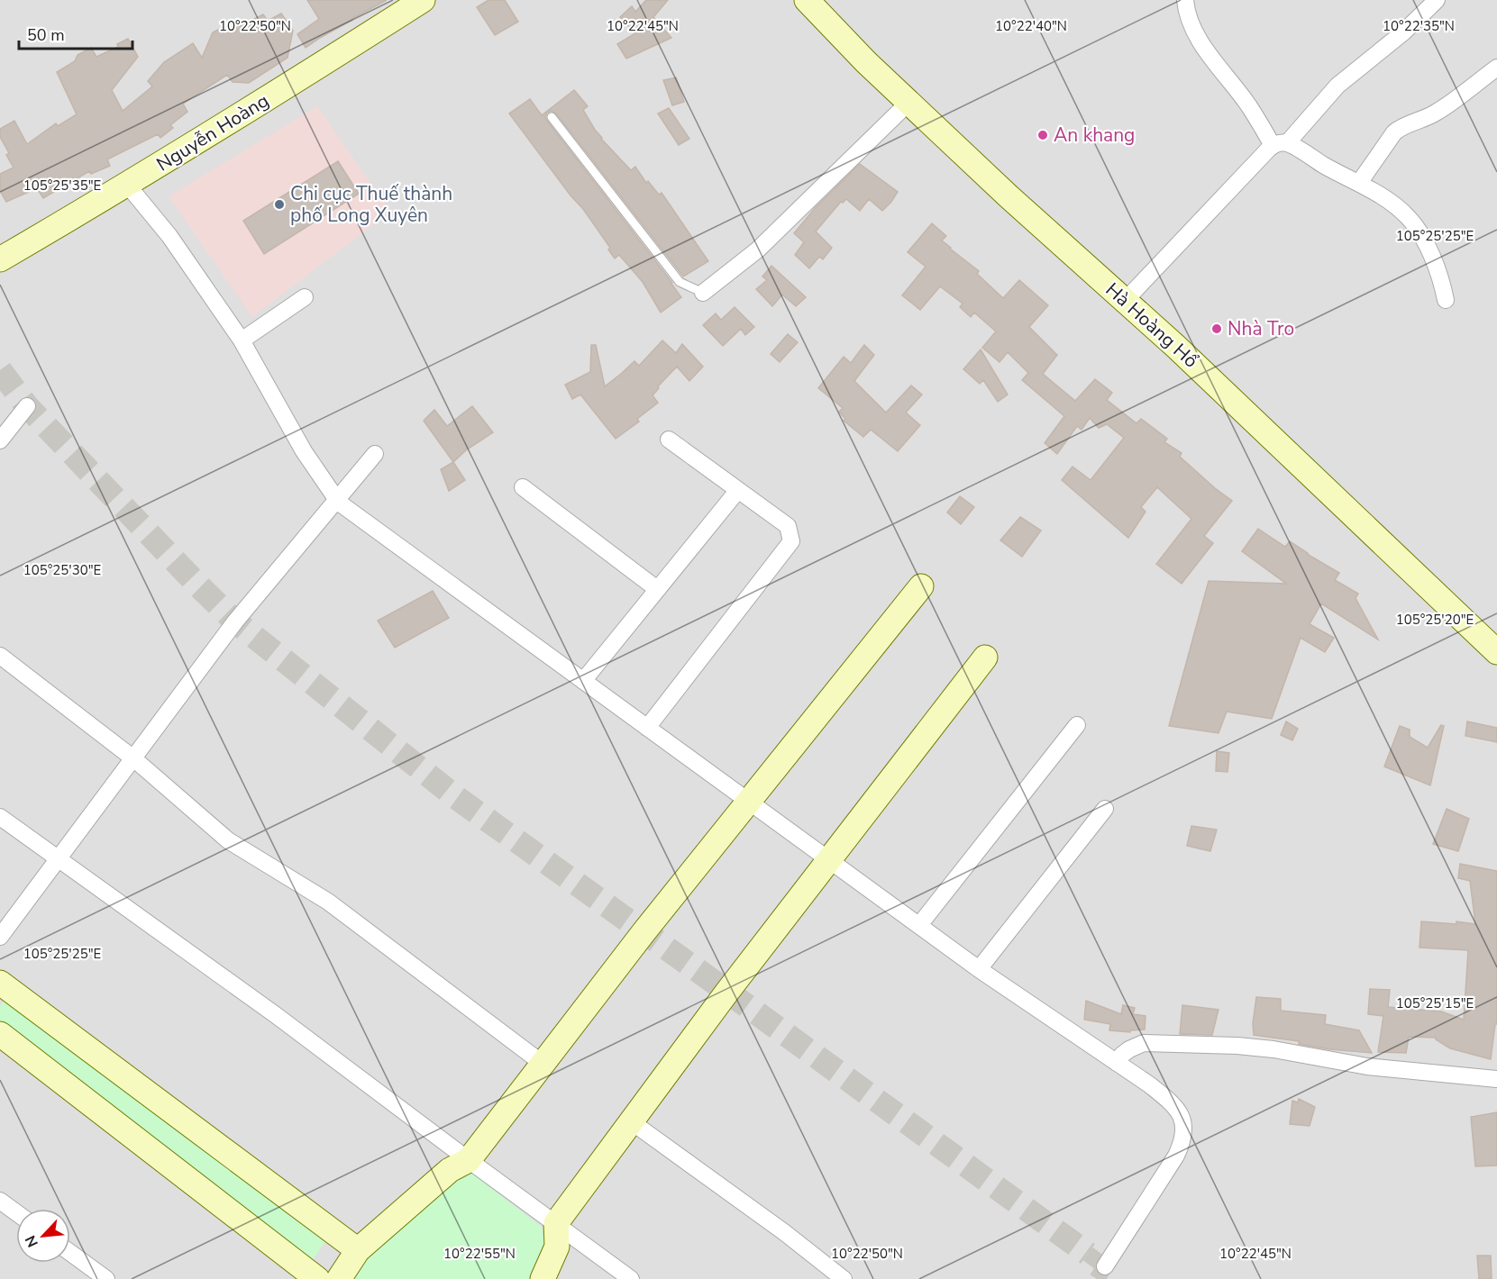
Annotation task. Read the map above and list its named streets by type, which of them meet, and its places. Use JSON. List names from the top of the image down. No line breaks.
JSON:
{"streets":{"street":["Nguyễn Hoàng","Hà Hoàng Hổ"]},"places":["An khang","Chi cục Thuế thành phố Long Xuyên","Nhà Tro"],"scale_bar":"50 m","north":"bottom left","coordinates":["10°22'40\"N","10°22'35\"N","10°22'50\"N","10°22'45\"N","105°25'35\"E","105°25'25\"E","105°25'30\"E","105°25'20\"E","105°25'15\"E","10°22'55\"N"]}
